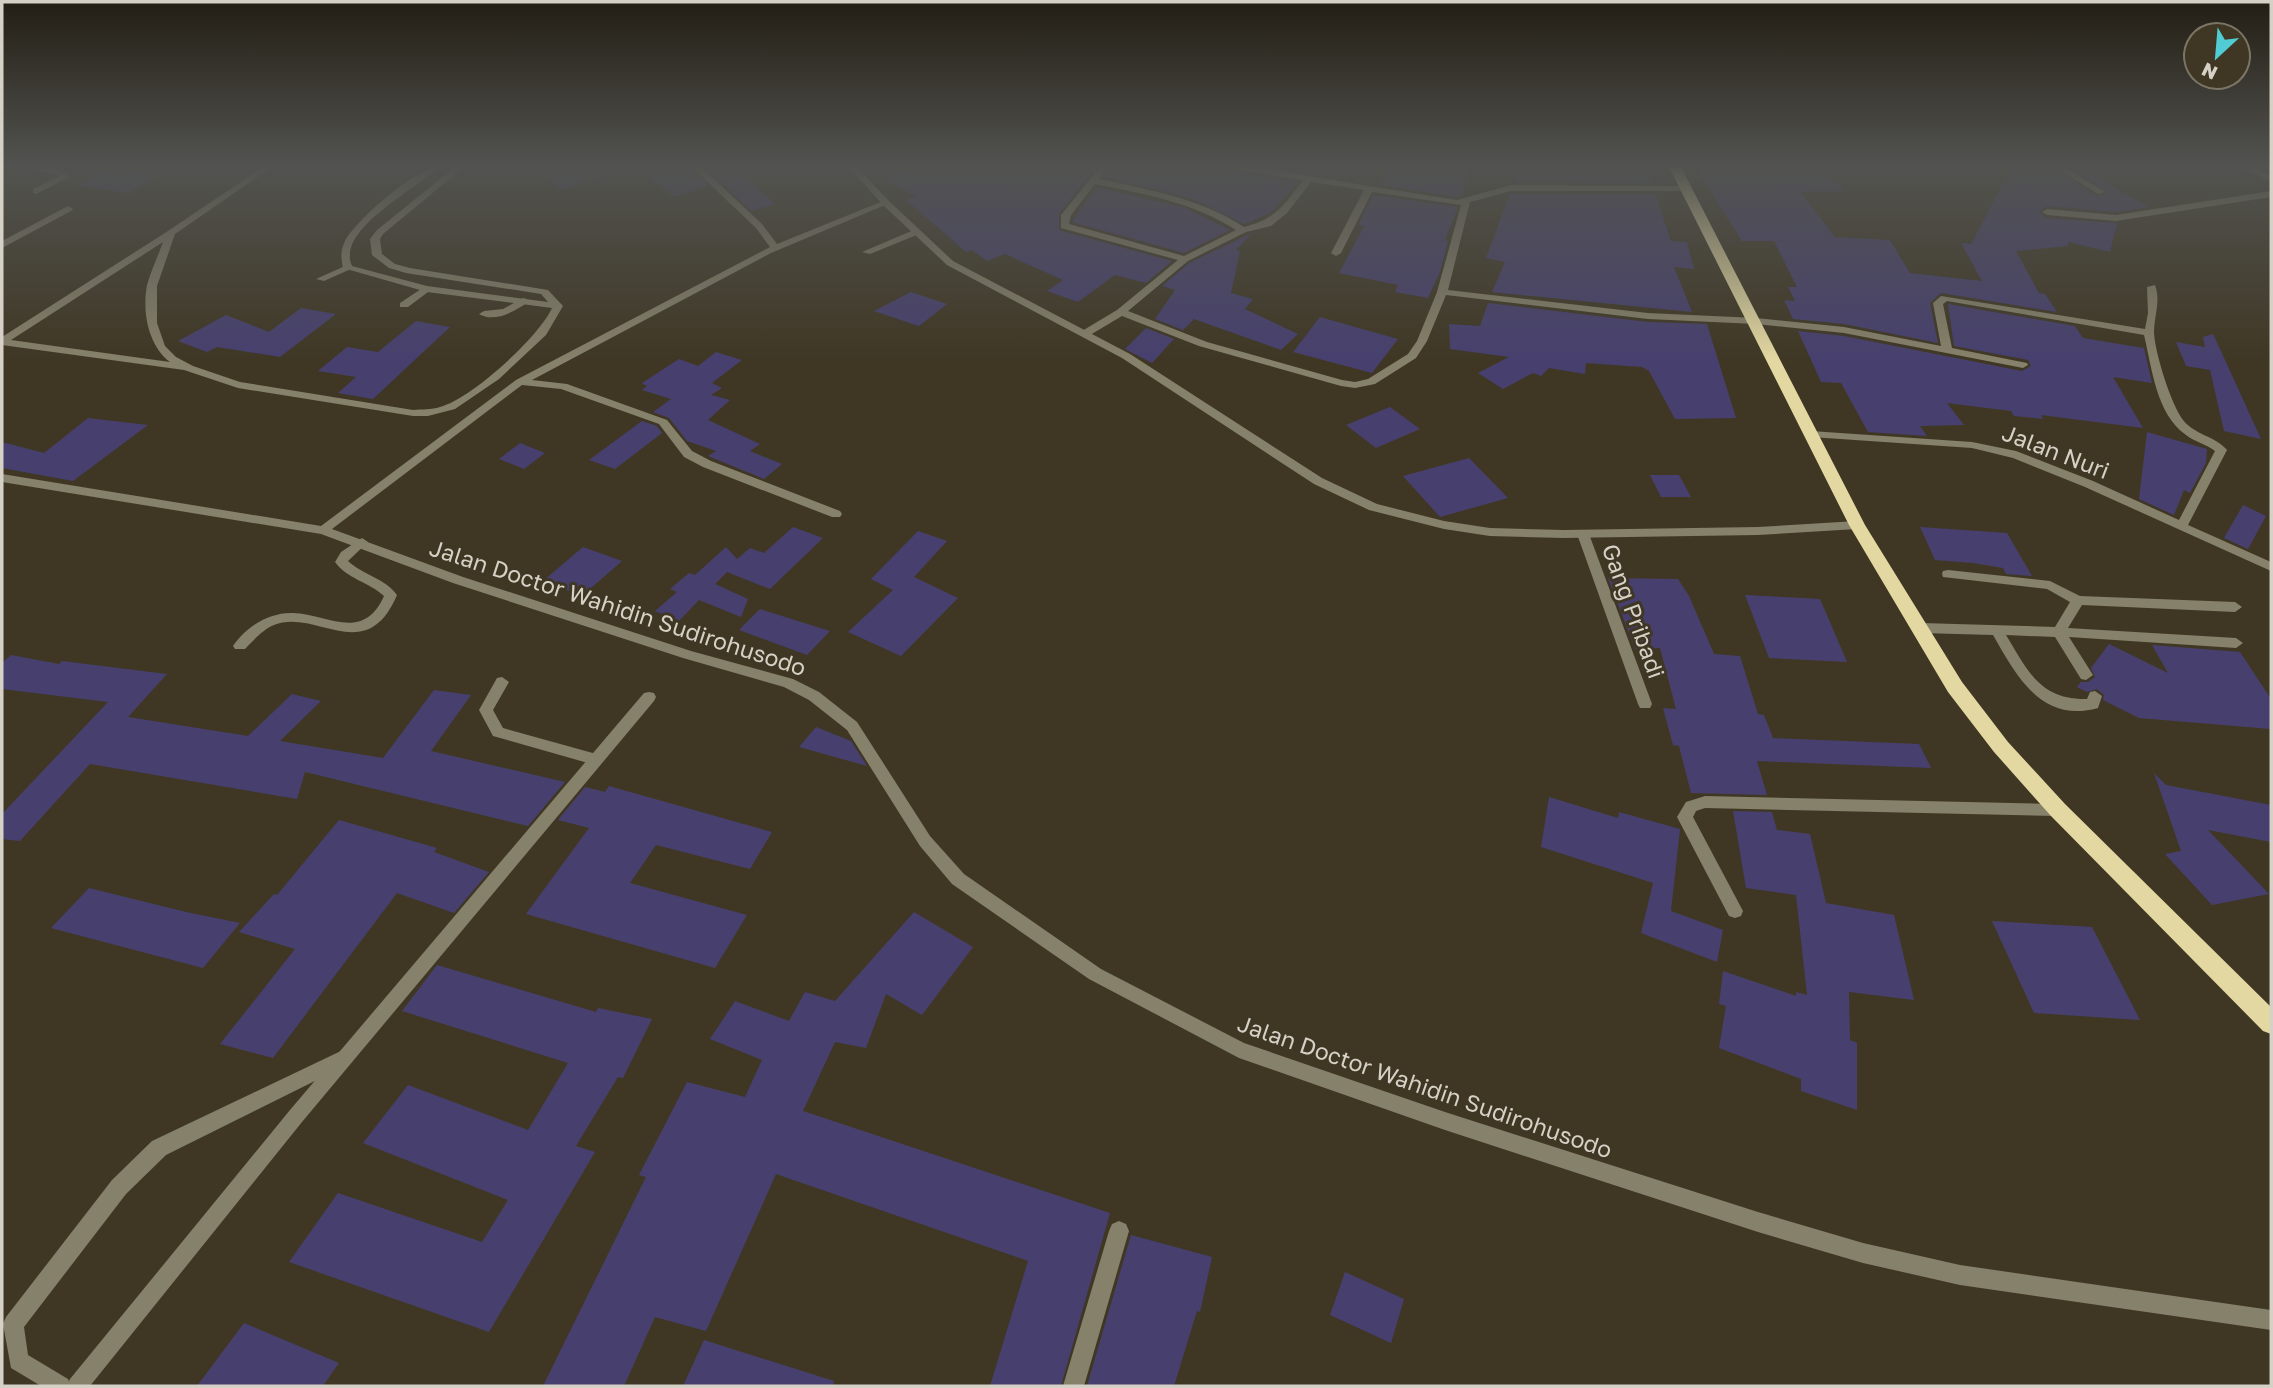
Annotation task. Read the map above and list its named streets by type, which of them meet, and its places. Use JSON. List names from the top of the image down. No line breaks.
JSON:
{"streets":{"street":["Jalan Nuri","Jalan Doctor Wahidin Sudirohusodo","Gang Pribadi"]},"north":"bottom left"}
